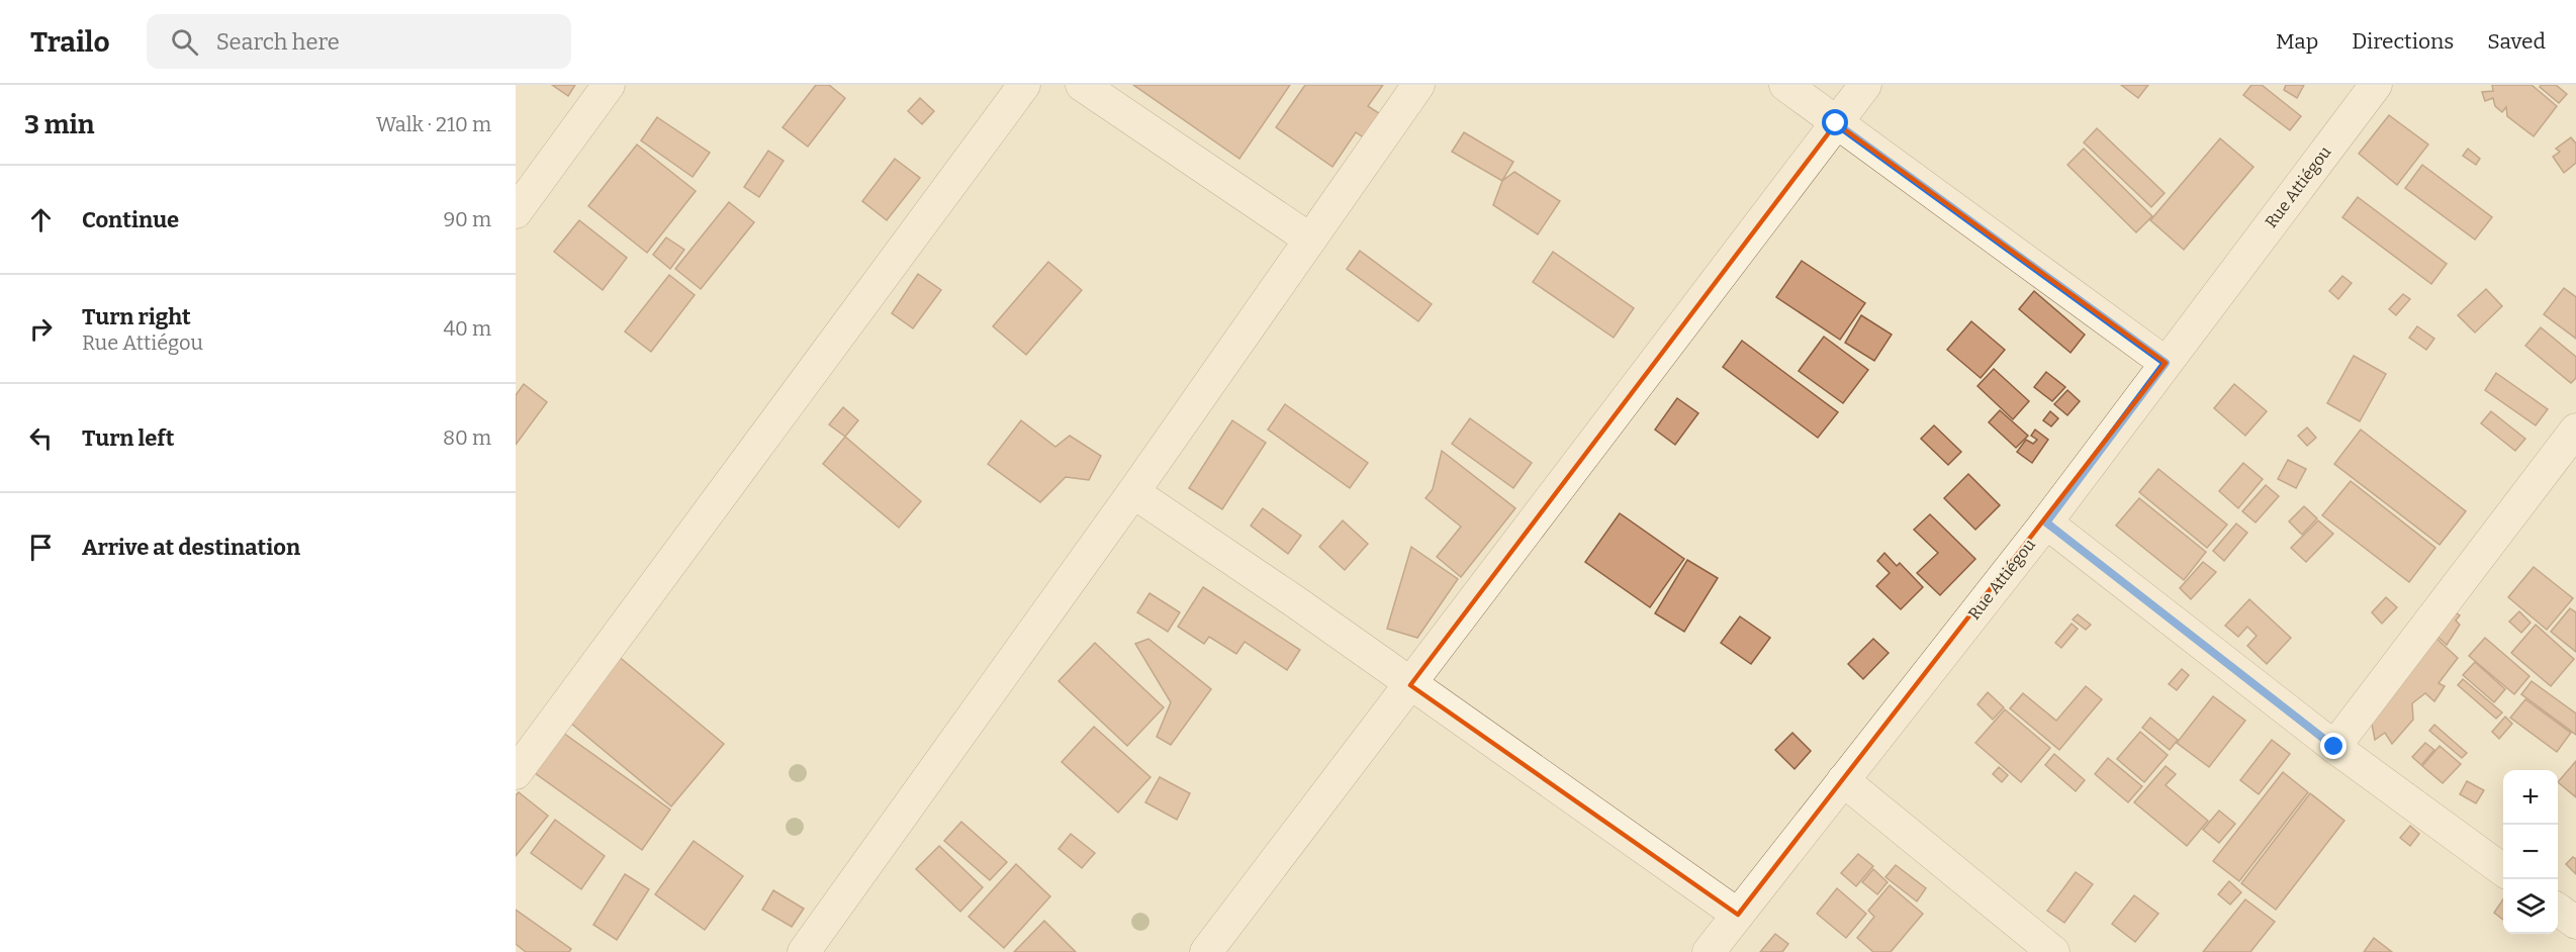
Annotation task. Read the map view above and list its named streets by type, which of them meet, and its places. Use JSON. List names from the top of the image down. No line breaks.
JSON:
{"streets":{"street":["Rue Attiégou"]},"page":{"header":"Trailo","search":"Search here","nav":["Map","Directions","Saved"],"heading":["3 min","Walk · 210 m"],"list":[["Continue","90 m"],["Turn right","Rue Attiégou","40 m"],["Turn left","80 m"],"Arrive at destination"],"map_buttons":["+","−"]}}
